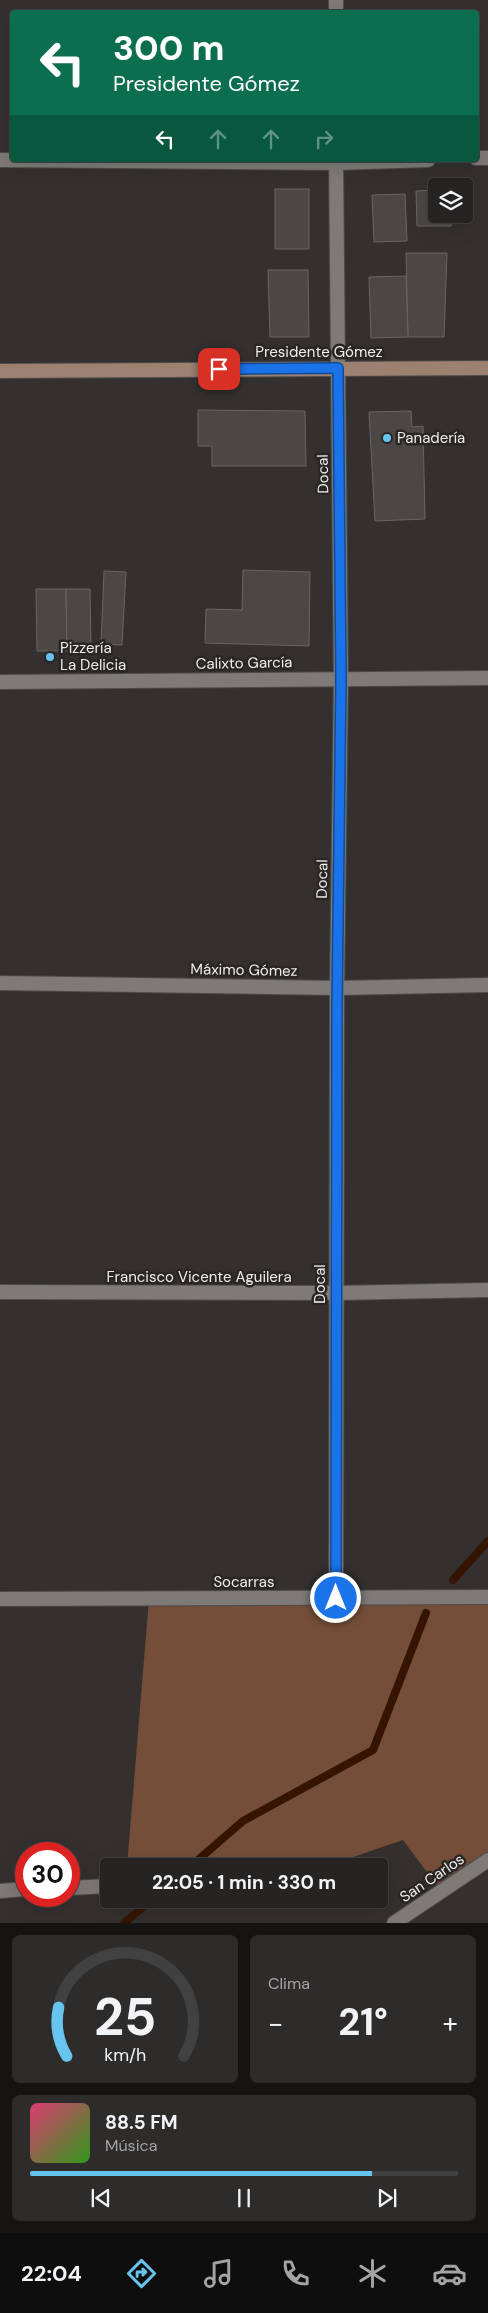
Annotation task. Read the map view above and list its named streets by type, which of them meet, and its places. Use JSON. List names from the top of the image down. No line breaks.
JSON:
{"streets":{"main road":["Presidente Gómez"],"street":["Docal","Calixto García","Máximo Gómez","Francisco Vicente Aguilera","Socarras","San Carlos"]},"crossings":[["Presidente Gómez","Docal"],["Docal","Calixto García"],["Docal","Máximo Gómez"],["Docal","Francisco Vicente Aguilera"],["Docal","Socarras"]],"places":["Panadería","Pizzería La Delicia"],"page":{"turn":["300 m","Presidente Gómez"],"limit":"30","trip":"22:05 · 1 min · 330 m","tile":"Clima","heat":["−","21°","+"],"song":["88.5 FM","Música"],"tabs":"22:04","gauge":["25","km/h"]}}
